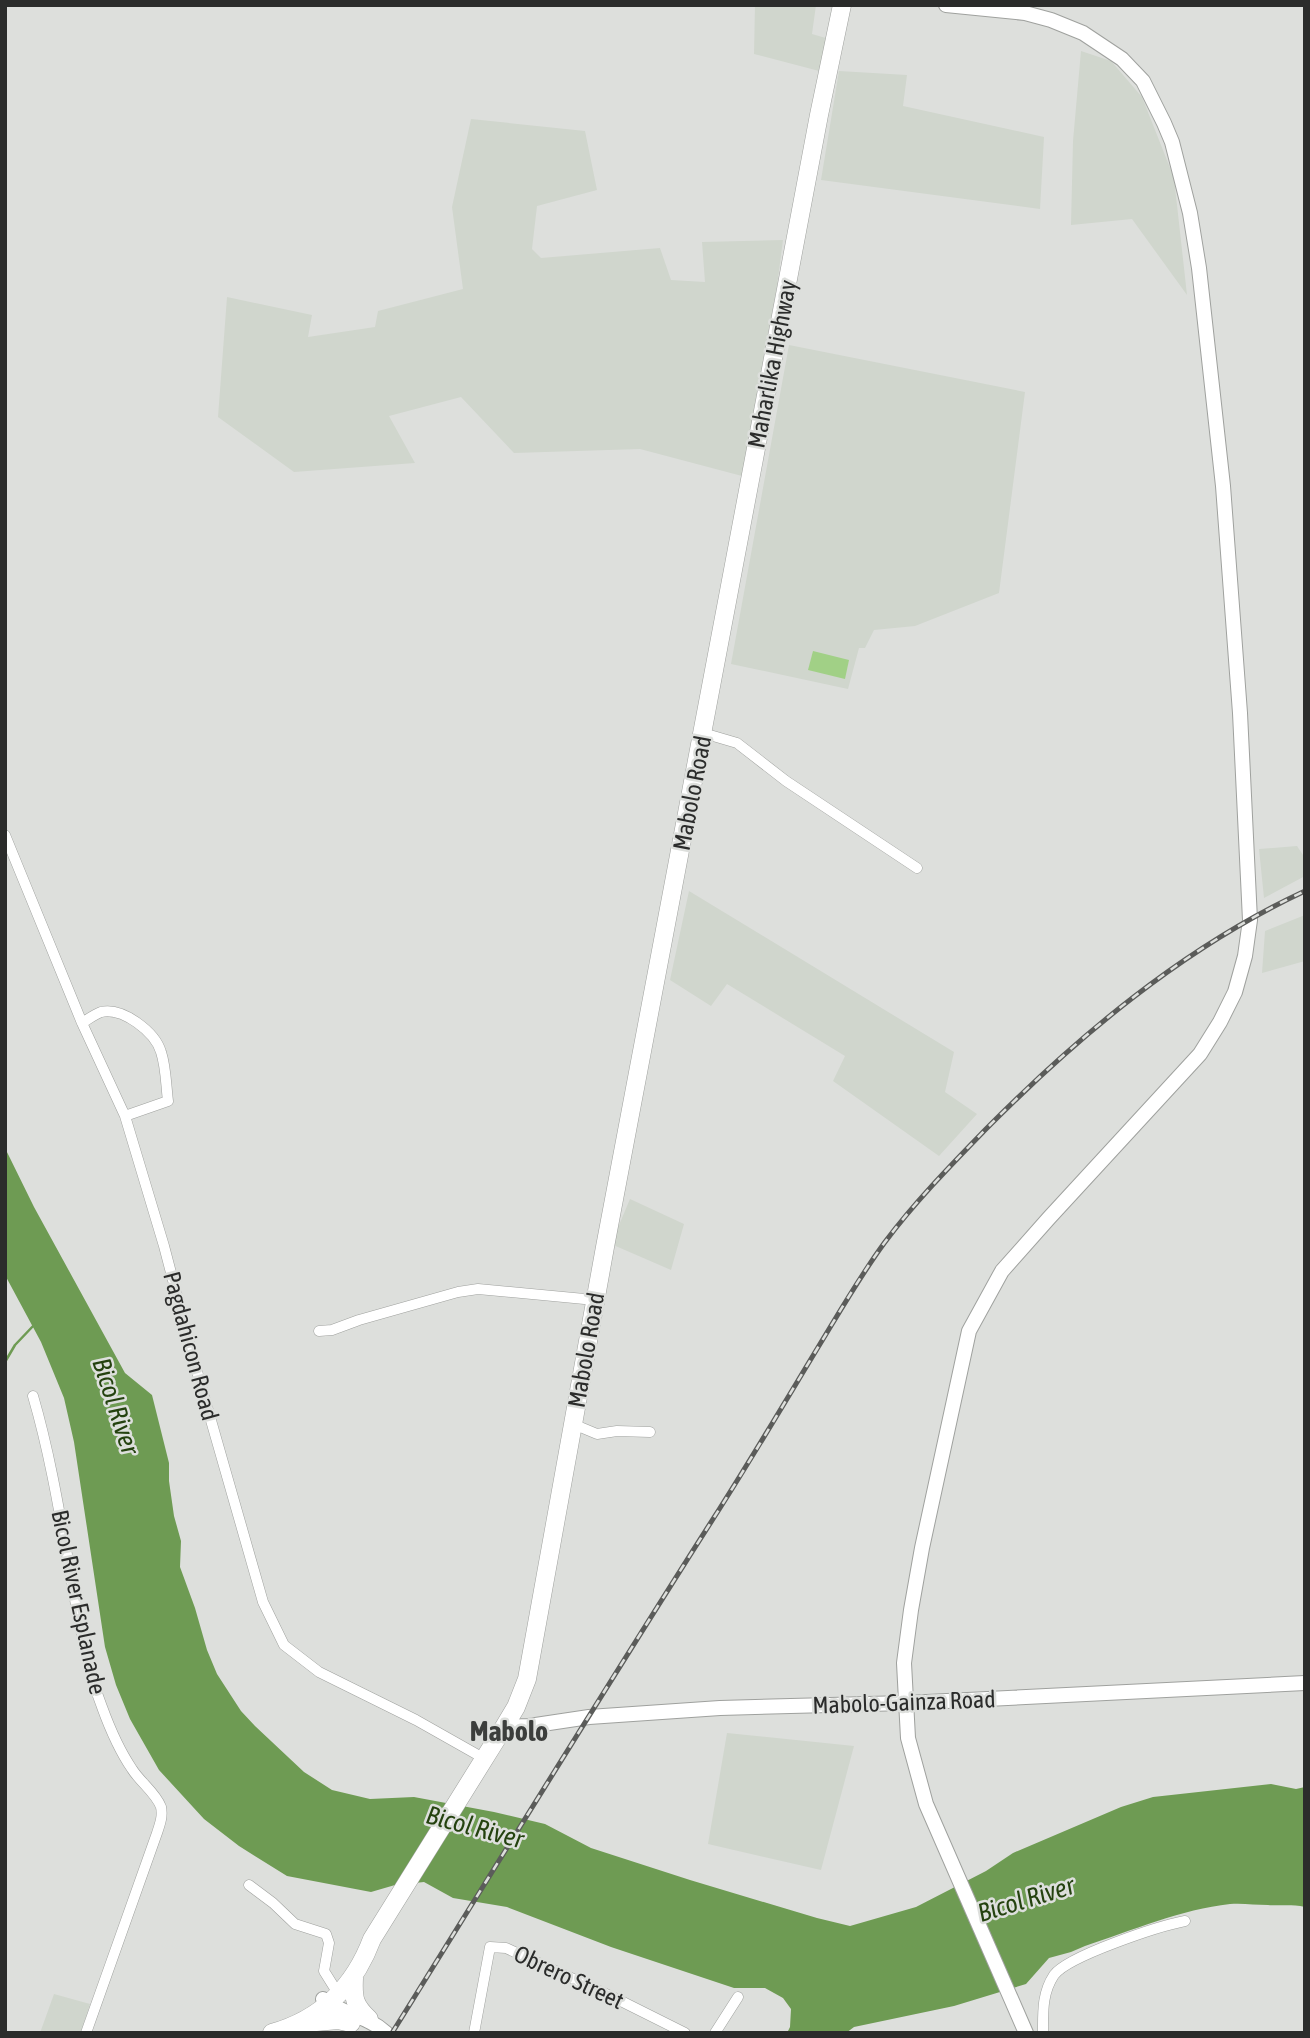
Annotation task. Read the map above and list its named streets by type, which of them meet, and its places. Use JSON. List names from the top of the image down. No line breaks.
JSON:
{"streets":{"highway":["Maharlika Highway","Mabolo Road"],"main road":["Mabolo-Gainza Road"],"street":["Pagdahicon Road","Bicol River Esplanade","Obrero Street"]},"crossings":[["Maharlika Highway","Mabolo Road"],["Mabolo Road","Pagdahicon Road"],["Mabolo Road","Mabolo-Gainza Road"]],"districts":["Mabolo"],"water":["Bicol River"]}
